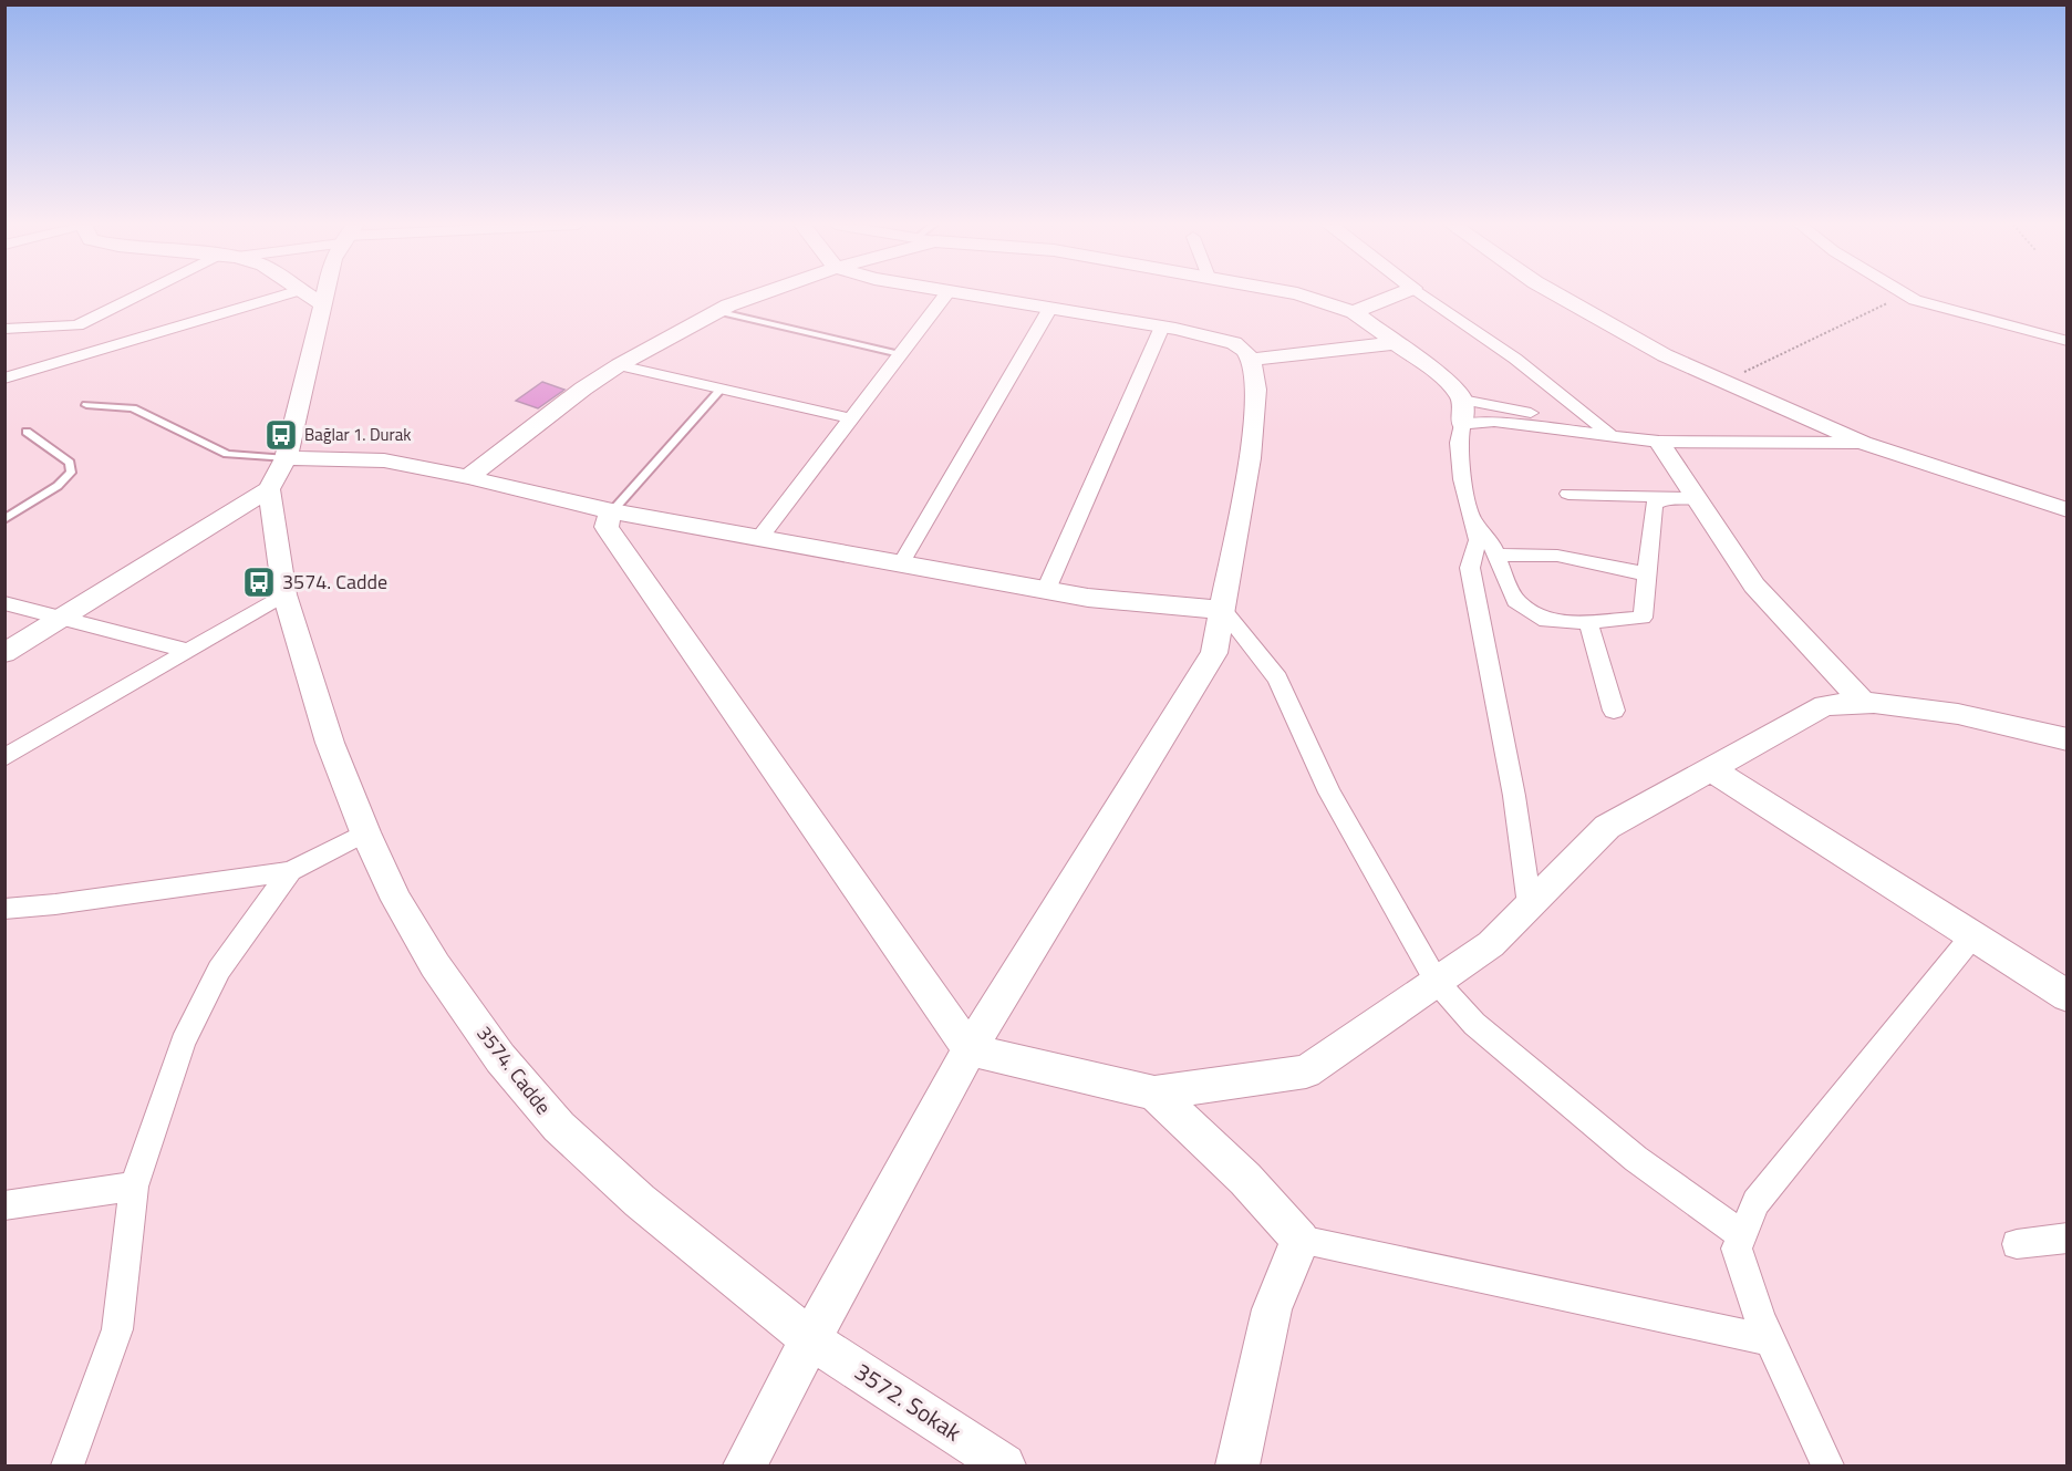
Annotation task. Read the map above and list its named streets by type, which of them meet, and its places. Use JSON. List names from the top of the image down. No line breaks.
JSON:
{"streets":{"street":["3574. Cadde","3572. Sokak"]},"crossings":[["3574. Cadde","3572. Sokak"]],"places":{"bus stop":["Bağlar 1. Durak","3574. Cadde"]}}
